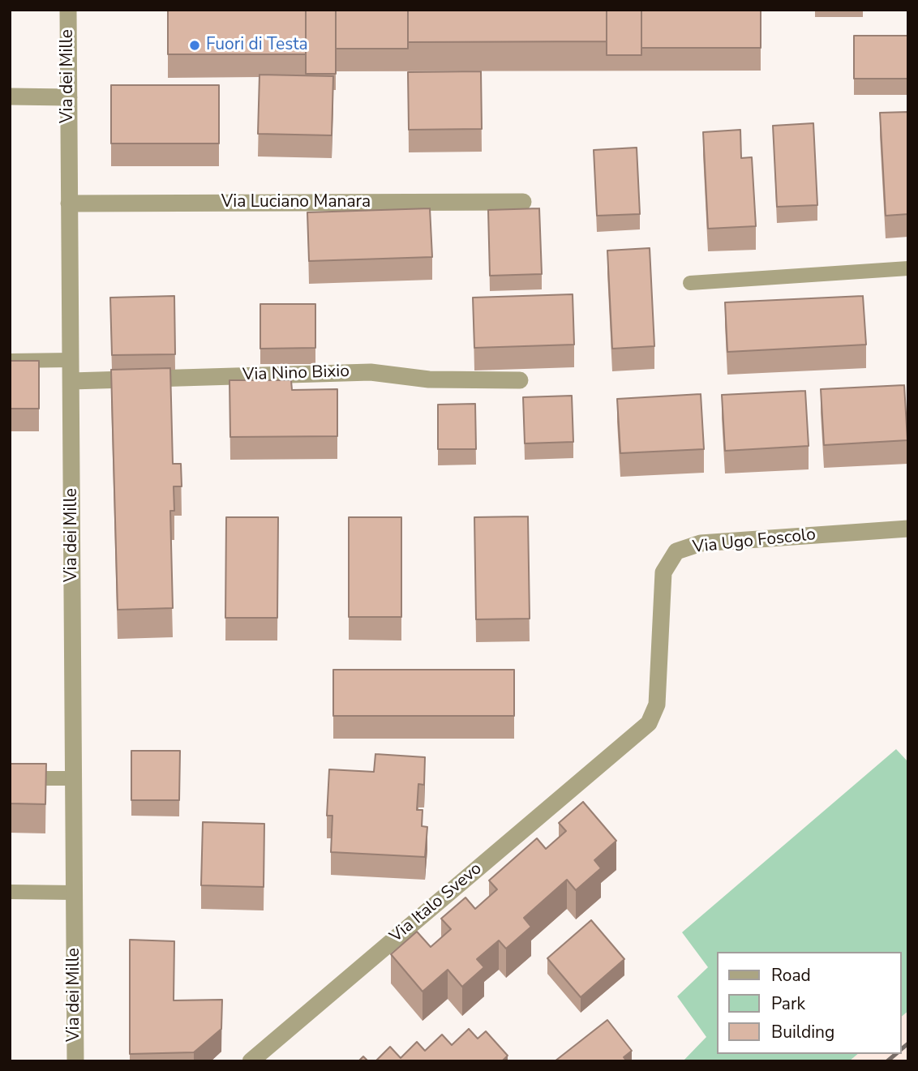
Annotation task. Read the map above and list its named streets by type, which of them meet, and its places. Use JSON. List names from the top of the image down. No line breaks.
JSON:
{"streets":{"street":["Via dei Mille","Via Luciano Manara","Via Nino Bixio","Via Ugo Foscolo","Via Italo Svevo"]},"crossings":[["Via dei Mille","Via Luciano Manara"],["Via dei Mille","Via Nino Bixio"],["Via Ugo Foscolo","Via Italo Svevo"]],"places":["Fuori di Testa"],"legend":["Road","Park","Building"]}
